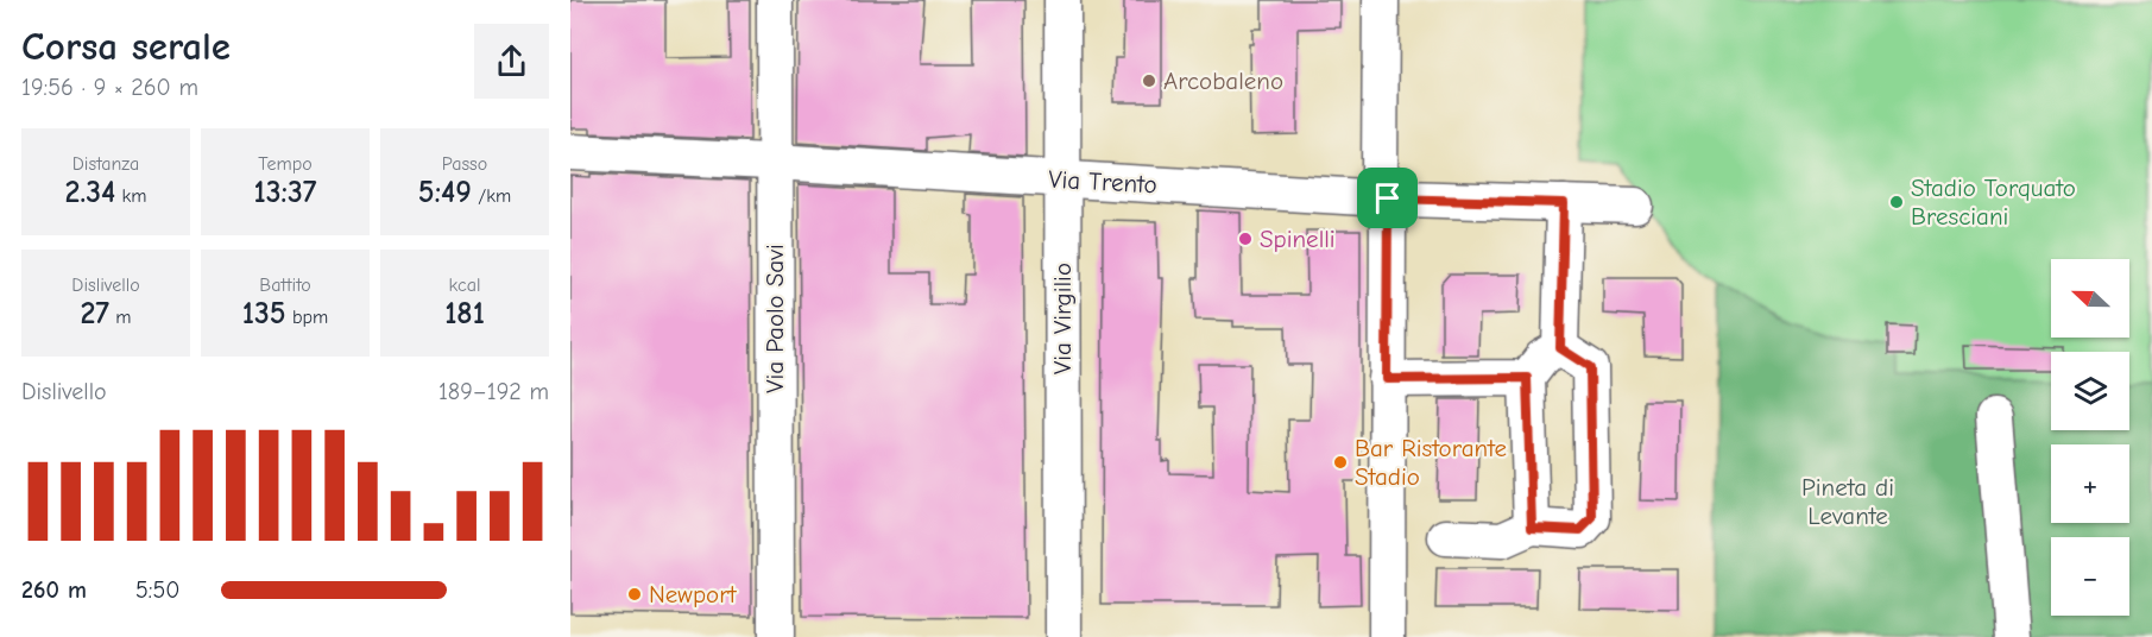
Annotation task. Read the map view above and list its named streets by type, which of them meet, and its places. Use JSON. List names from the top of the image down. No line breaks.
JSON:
{"streets":{"street":["Via Trento","Via Paolo Savi","Via Virgilio"]},"crossings":[["Via Trento","Via Paolo Savi"],["Via Trento","Via Virgilio"]],"parks":["Pineta di Levante"],"places":["Arcobaleno","Stadio Torquato Bresciani","Spinelli","Bar Ristorante Stadio","Newport"],"north":"left","page":{"heading":["Corsa serale","19:56 · 9 × 260 m"],"stats":[["Distanza","2.34 km"],["Tempo","13:37"],["Passo","5:49 /km"],["Dislivello","27 m"],["Battito","135 bpm"],["kcal","181"]],"map_buttons":["+","−"],"chart":["Dislivello","189–192 m"],"list":[{"name":"260 m","note":"5:50"}]}}
